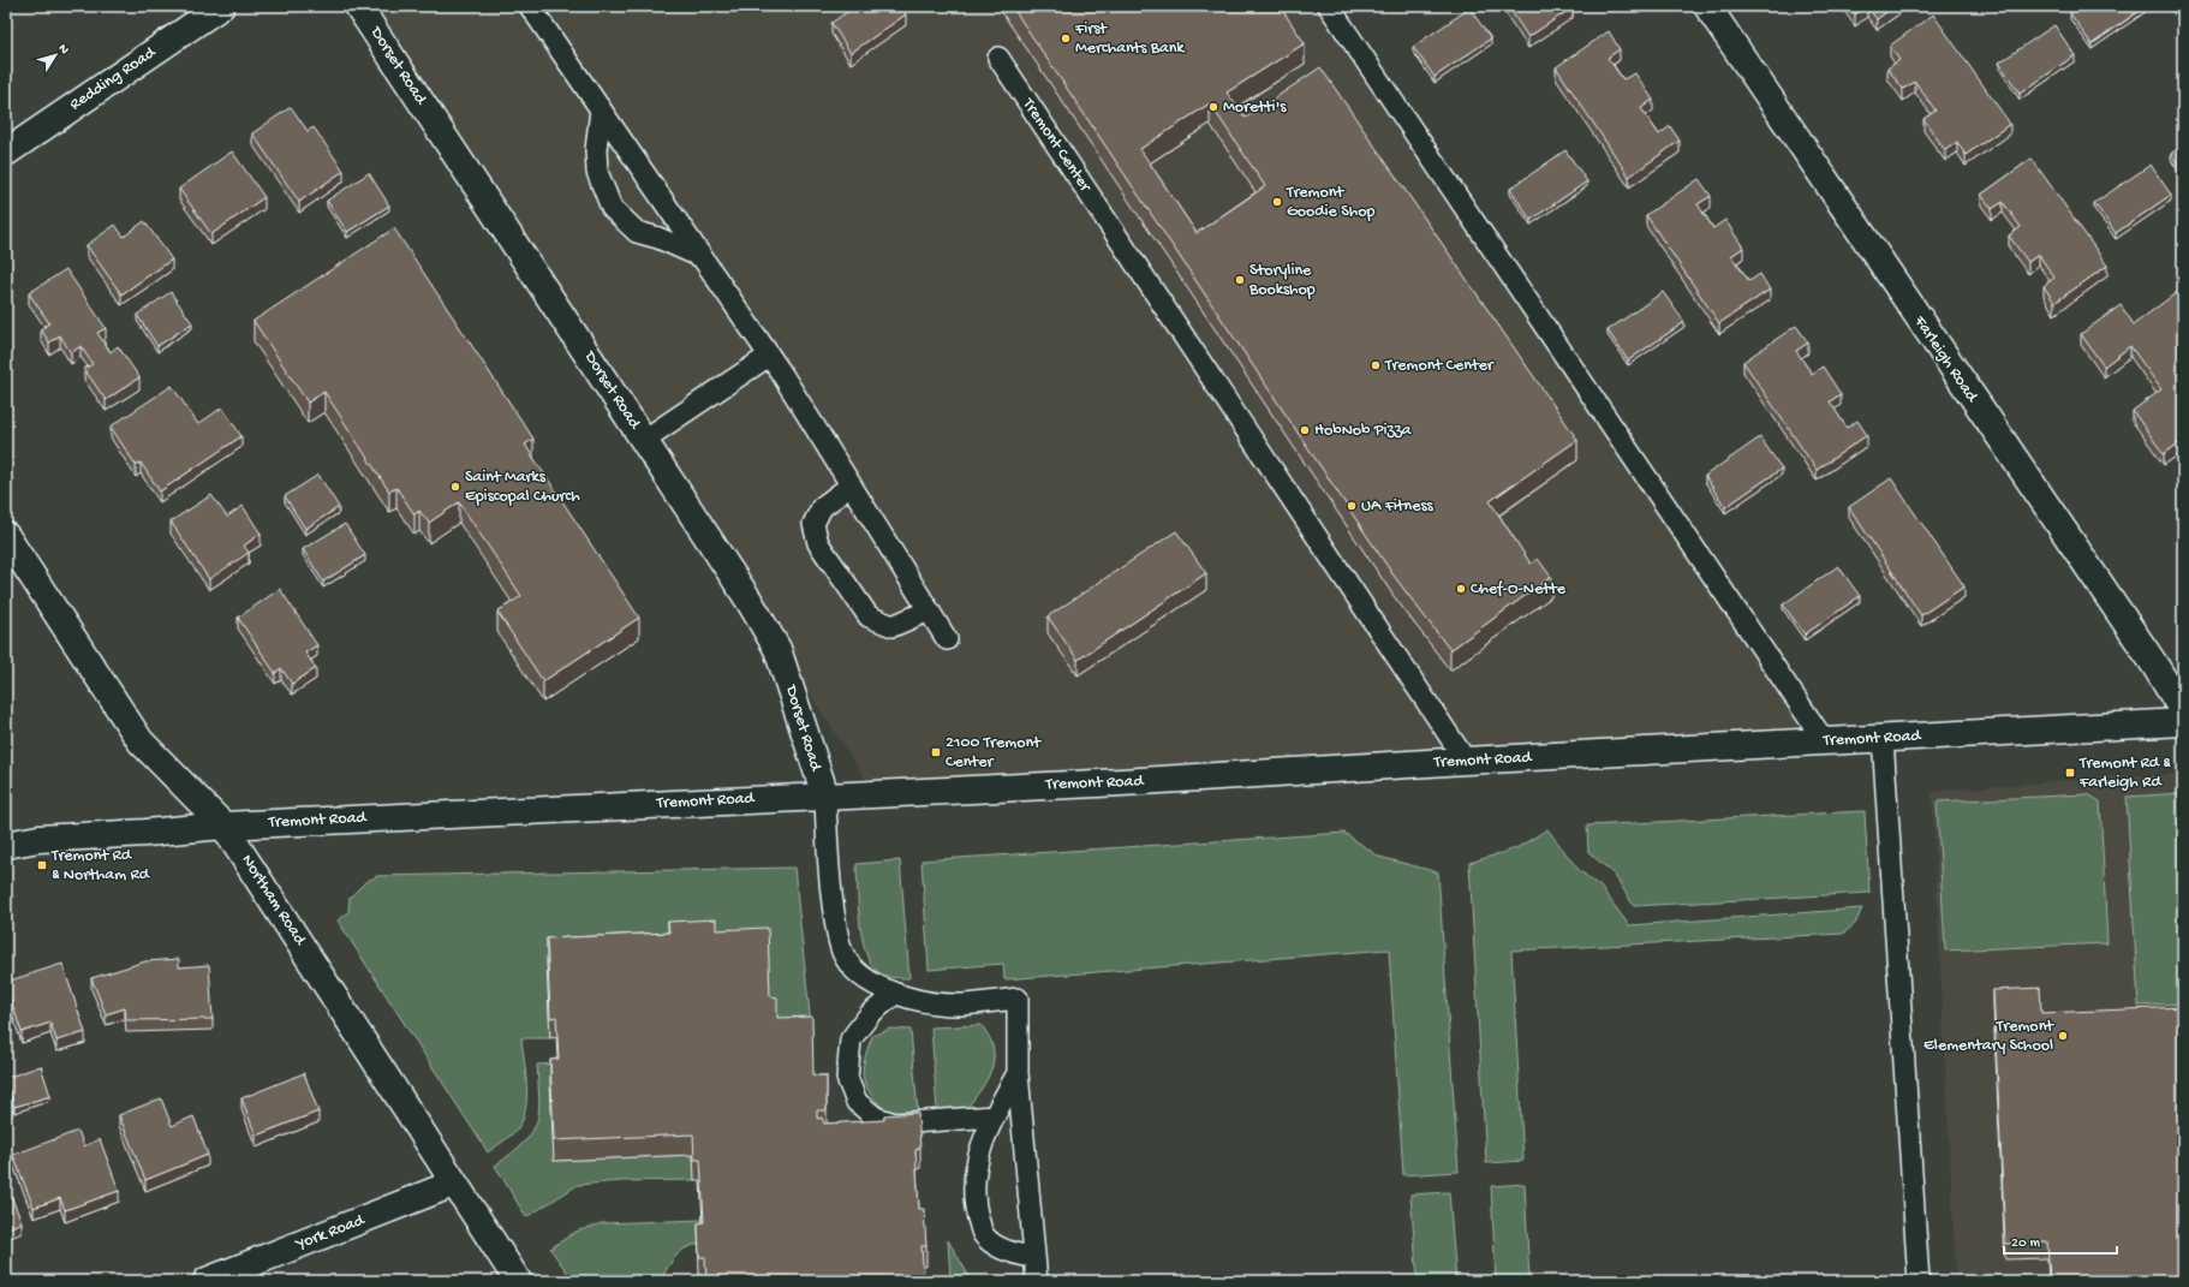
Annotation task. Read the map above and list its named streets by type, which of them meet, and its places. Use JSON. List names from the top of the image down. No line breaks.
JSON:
{"streets":{"street":["Dorset Road","Redding Road","Farleigh Road","Tremont Road","Northam Road","York Road"],"lane":["Tremont Center"]},"crossings":[["Dorset Road","Tremont Road"],["Tremont Center","Tremont Road"],["Tremont Road","Northam Road"],["Northam Road","York Road"]],"places":{"other":["First Merchants Bank","Moretti's","Tremont Goodie Shop","Storyline Bookshop","Tremont Center","HobNob Pizza","Saint Marks Episcopal Church","UA Fitness","Chef-O-Nette","Tremont Elementary School"],"transit":["2100 Tremont Center","Tremont Rd & Farleigh Rd","Tremont Rd & Northam Rd"]},"scale_bar":"20 m","north":"top right"}
